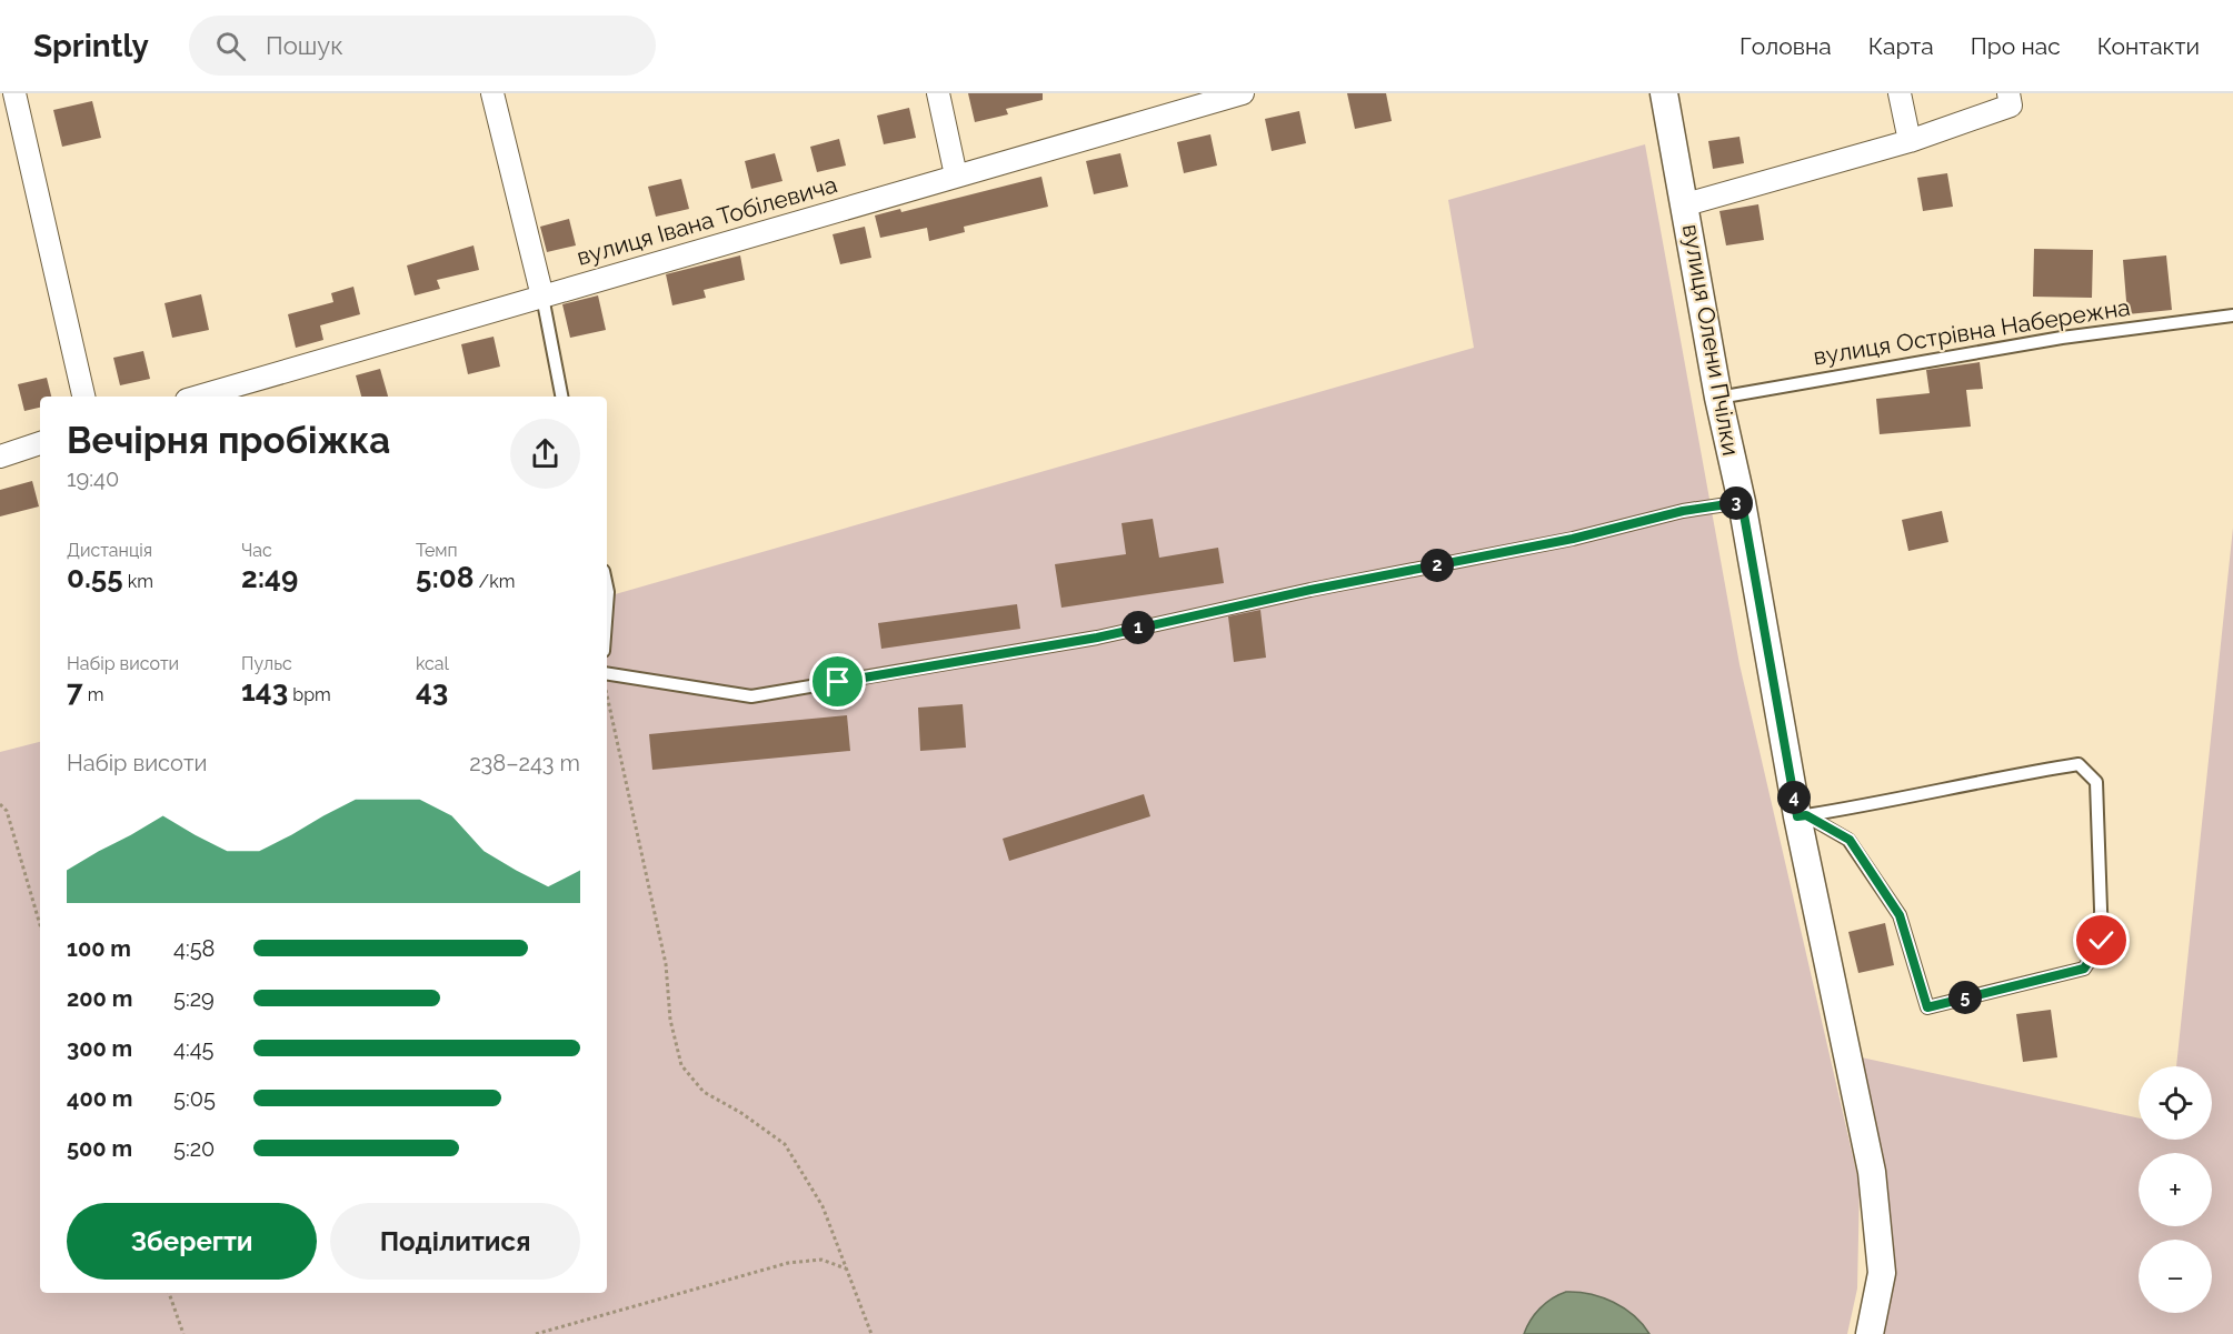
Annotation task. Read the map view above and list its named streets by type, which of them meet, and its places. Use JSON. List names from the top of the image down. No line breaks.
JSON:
{"streets":{"street":["вулиця Івана Тобілевича","вулиця Олени Пчілки"],"lane":["вулиця Острівна Набережна"]},"crossings":[["вулиця Острівна Набережна","вулиця Олени Пчілки"]],"page":{"header":"Sprintly","search":"Пошук","nav":["Головна","Карта","Про нас","Контакти"],"heading":["Вечірня пробіжка","19:40"],"pins":["3","2","1","4","5"],"stats":[["Дистанція","0.55 km"],["Час","2:49"],["Темп","5:08 /km"],["Набір висоти","7 m"],["Пульс","143 bpm"],["kcal","43"]],"chart":["Набір висоти","238–243 m"],"list":[{"name":"100 m","note":"4:58"},{"name":"200 m","note":"5:29"},{"name":"300 m","note":"4:45"},{"name":"400 m","note":"5:05"},{"name":"500 m","note":"5:20"}],"map_buttons":["+","−"],"buttons":["Зберегти","Поділитися"]}}
